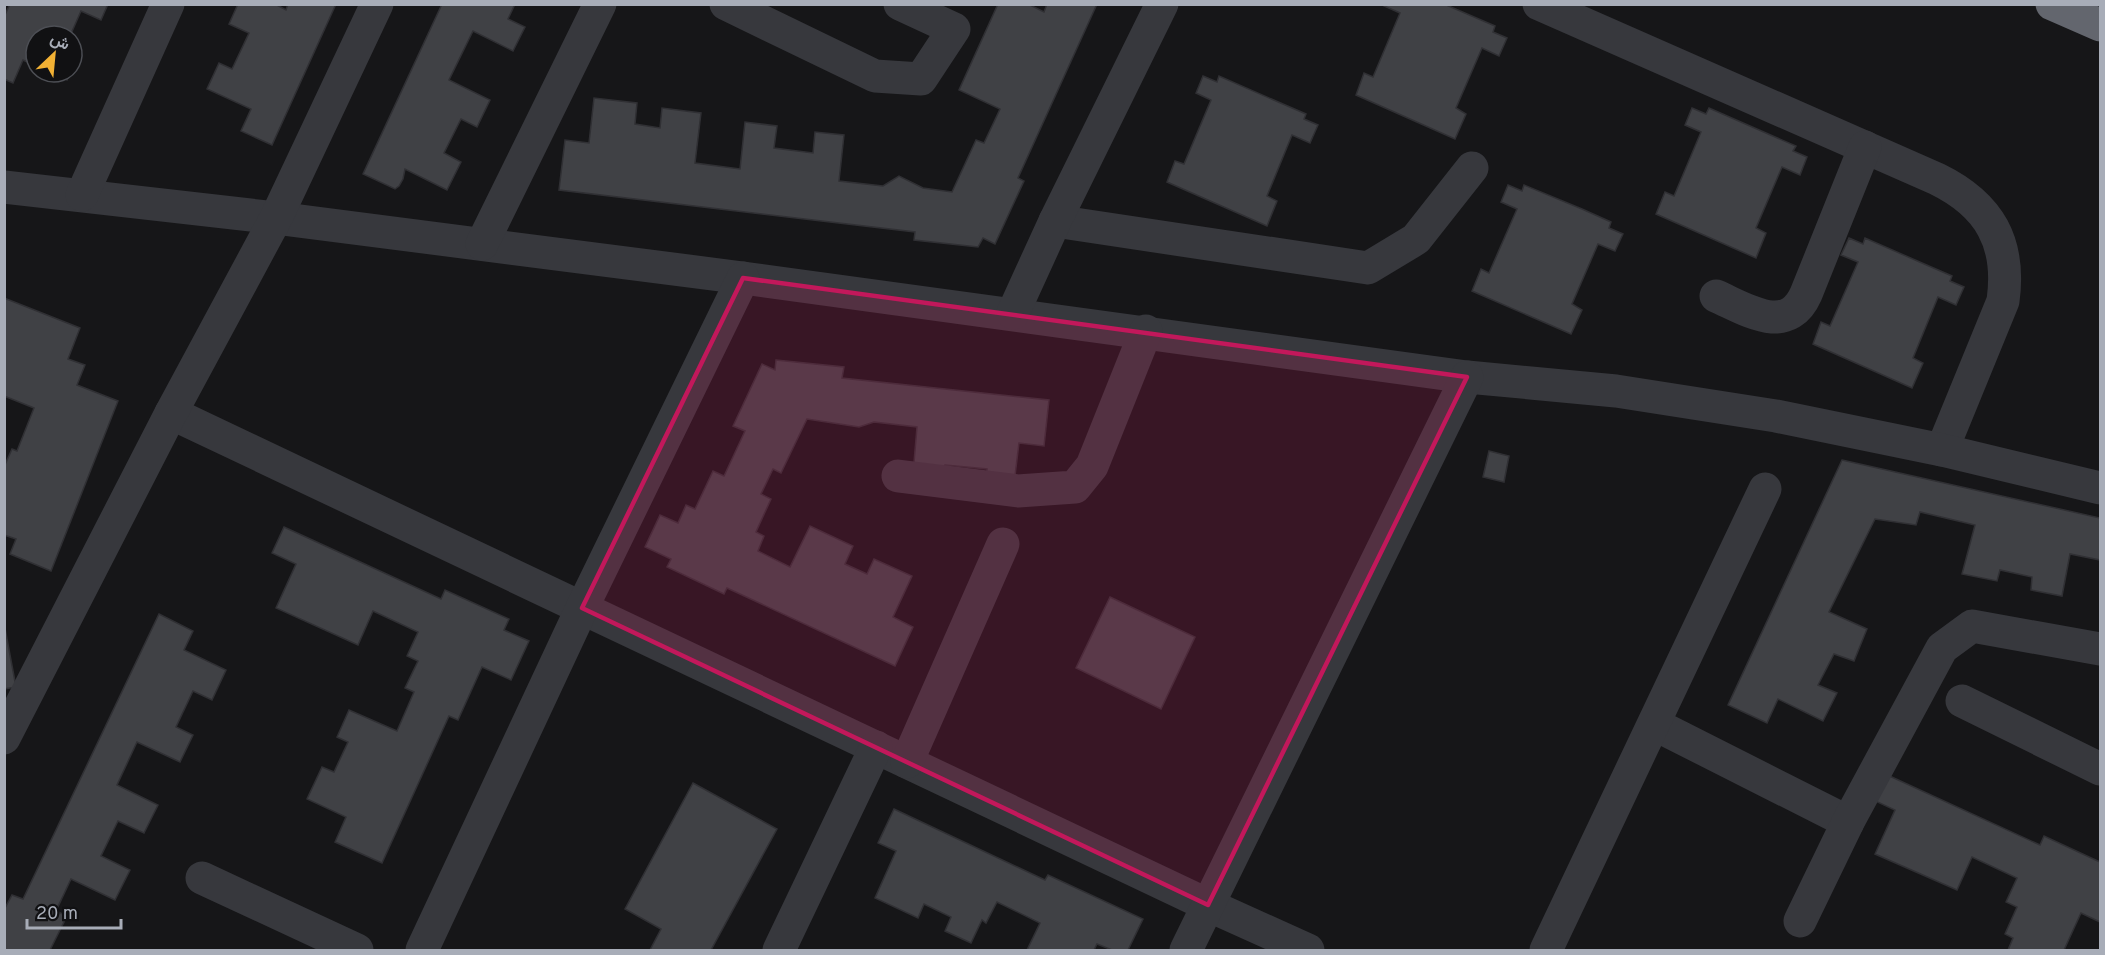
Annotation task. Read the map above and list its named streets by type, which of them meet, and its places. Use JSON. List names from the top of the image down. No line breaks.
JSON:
{"scale_bar":"20 m","north":"top right"}
